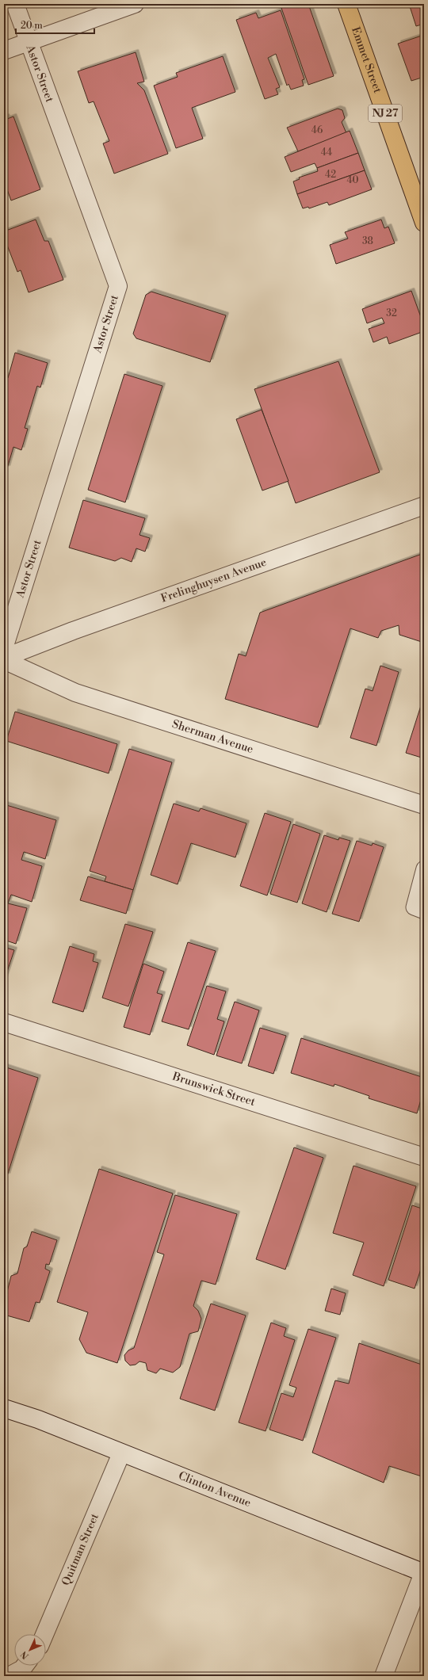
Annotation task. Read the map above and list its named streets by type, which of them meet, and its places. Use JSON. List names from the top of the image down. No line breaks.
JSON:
{"streets":{"main road":["Emmet Street","NJ 27"],"street":["Astor Street","Frelinghuysen Avenue","Sherman Avenue","Brunswick Street","Clinton Avenue","Quitman Street"]},"crossings":[["Clinton Avenue","Quitman Street"]],"house_numbers":["46","44","42","40","38","32"],"scale_bar":"20 m","north":"bottom left"}
